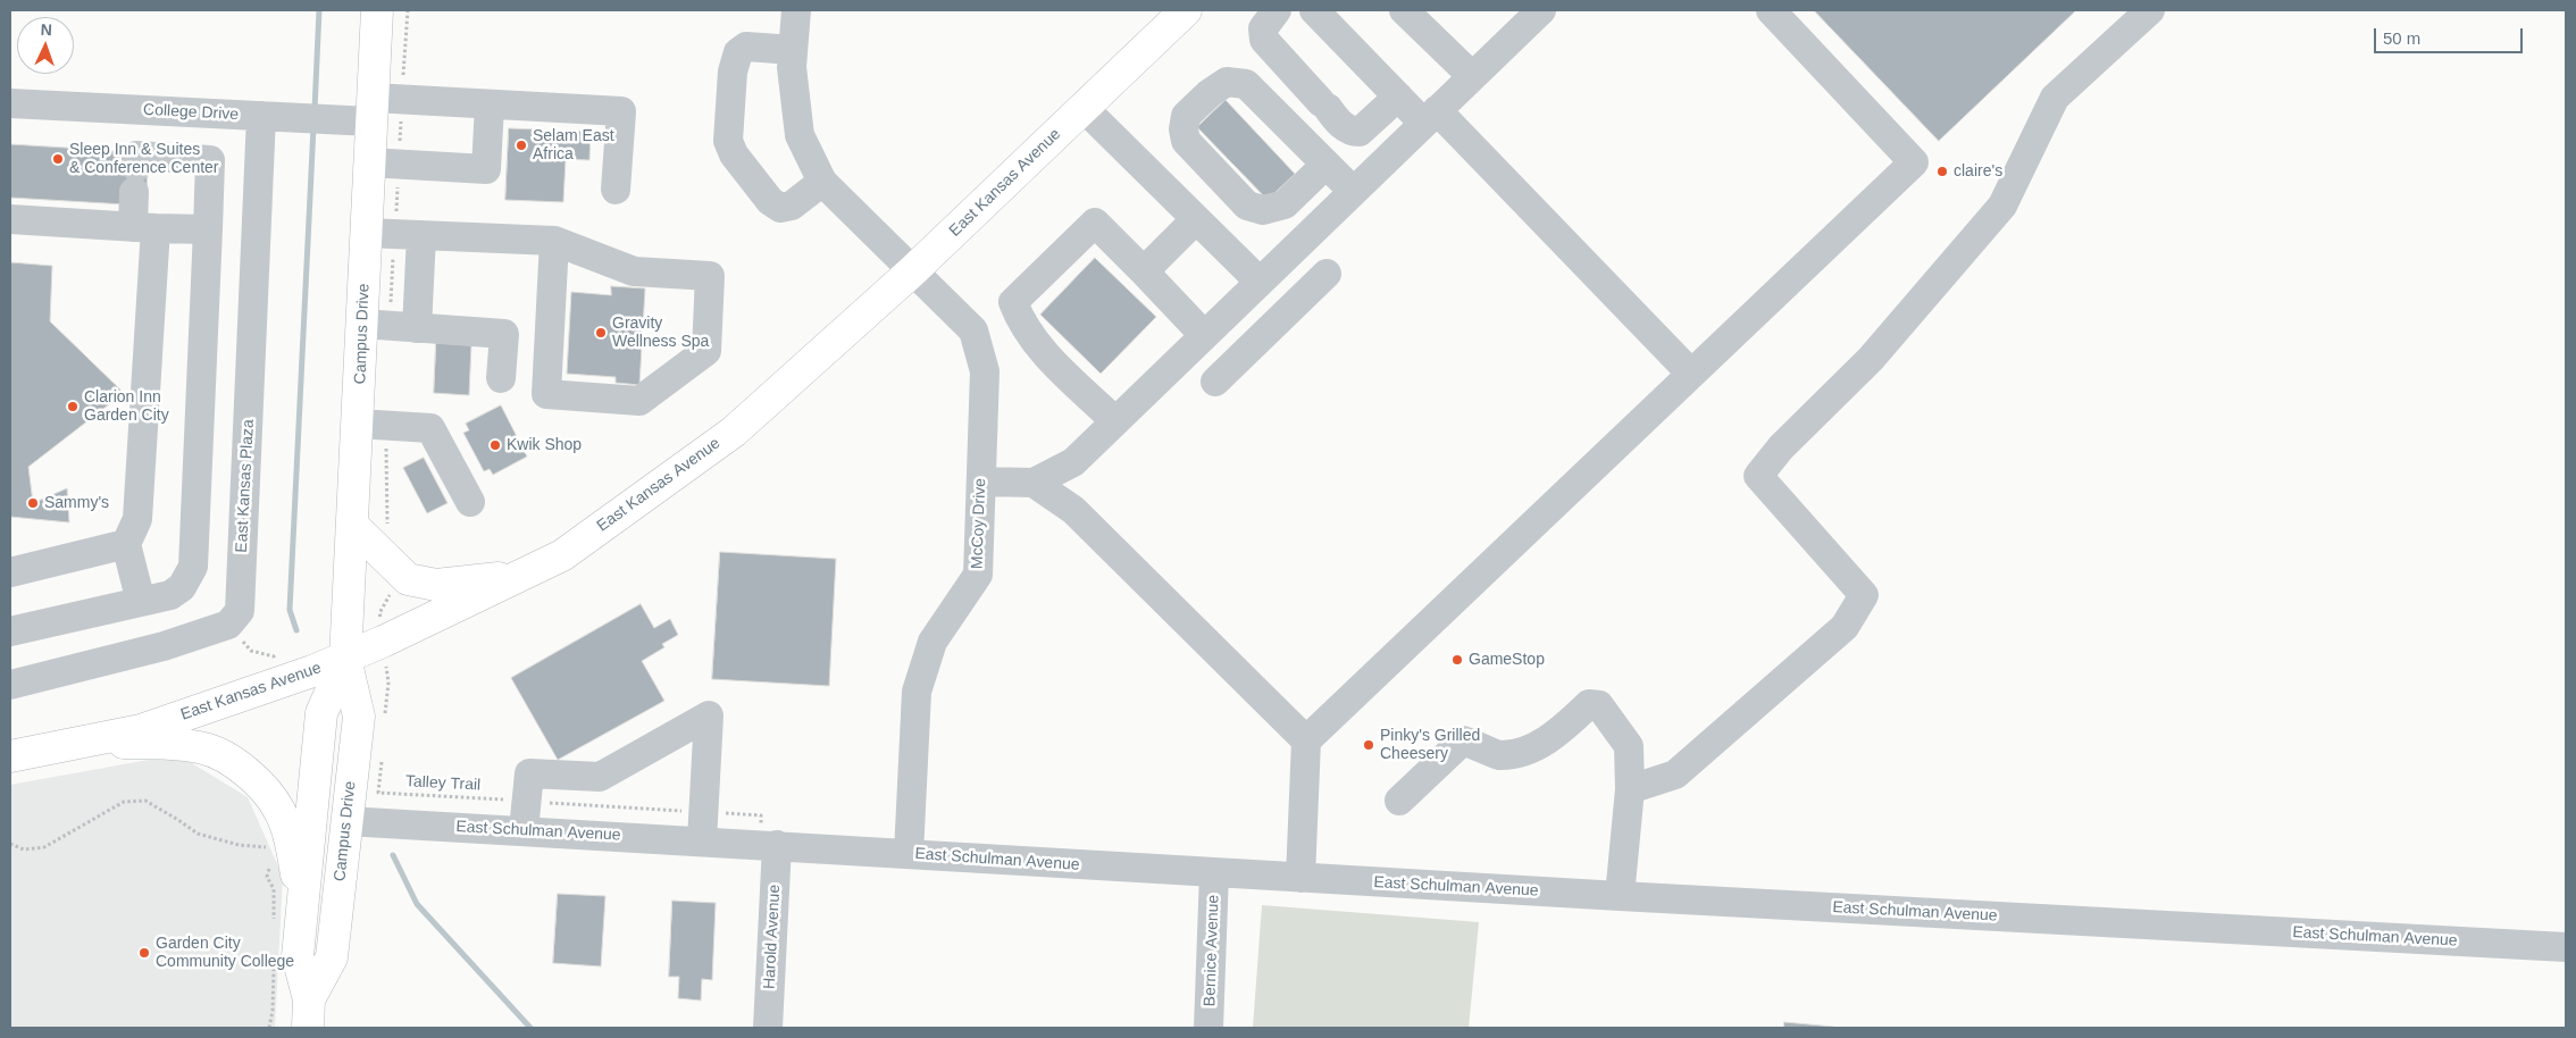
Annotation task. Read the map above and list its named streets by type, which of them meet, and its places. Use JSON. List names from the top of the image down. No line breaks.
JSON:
{"streets":{"main road":["East Kansas Avenue","Campus Drive"],"street":["College Drive","East Kansas Plaza","McCoy Drive","East Schulman Avenue","Harold Avenue","Bernice Avenue"],"path":["Talley Trail"]},"crossings":[["College Drive","Campus Drive"],["College Drive","East Kansas Plaza"],["East Kansas Avenue","Campus Drive"],["East Kansas Avenue","McCoy Drive"],["Campus Drive","East Schulman Avenue"],["McCoy Drive","East Schulman Avenue"],["East Schulman Avenue","Harold Avenue"],["East Schulman Avenue","Bernice Avenue"]],"places":["Selam East Africa","Sleep Inn & Suites & Conference Center","claire's","Gravity Wellness Spa","Clarion Inn Garden City","Kwik Shop","Sammy's","GameStop","Pinky's Grilled Cheesery","Garden City Community College"],"scale_bar":"50 m","north":"top"}
